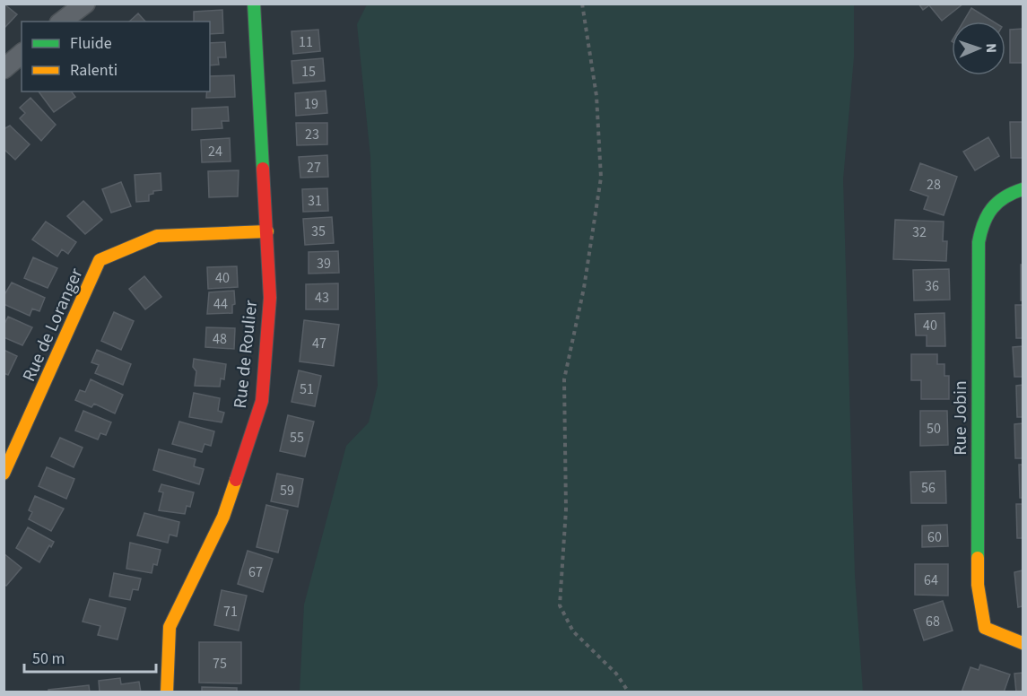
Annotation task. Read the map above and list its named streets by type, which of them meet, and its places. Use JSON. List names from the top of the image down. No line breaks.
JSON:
{"streets":{"street":["Rue de Loranger","Rue de Roulier","Rue Jobin"]},"crossings":[["Rue de Loranger","Rue de Roulier"]],"house_numbers":["11","15","19","23","24","27","28","31","35","32","39","40","36","43","44","40","48","47","51","50","55","56","59","60","67","64","71","68","75"],"legend":["Fluide","Ralenti"],"scale_bar":"50 m","north":"right"}
